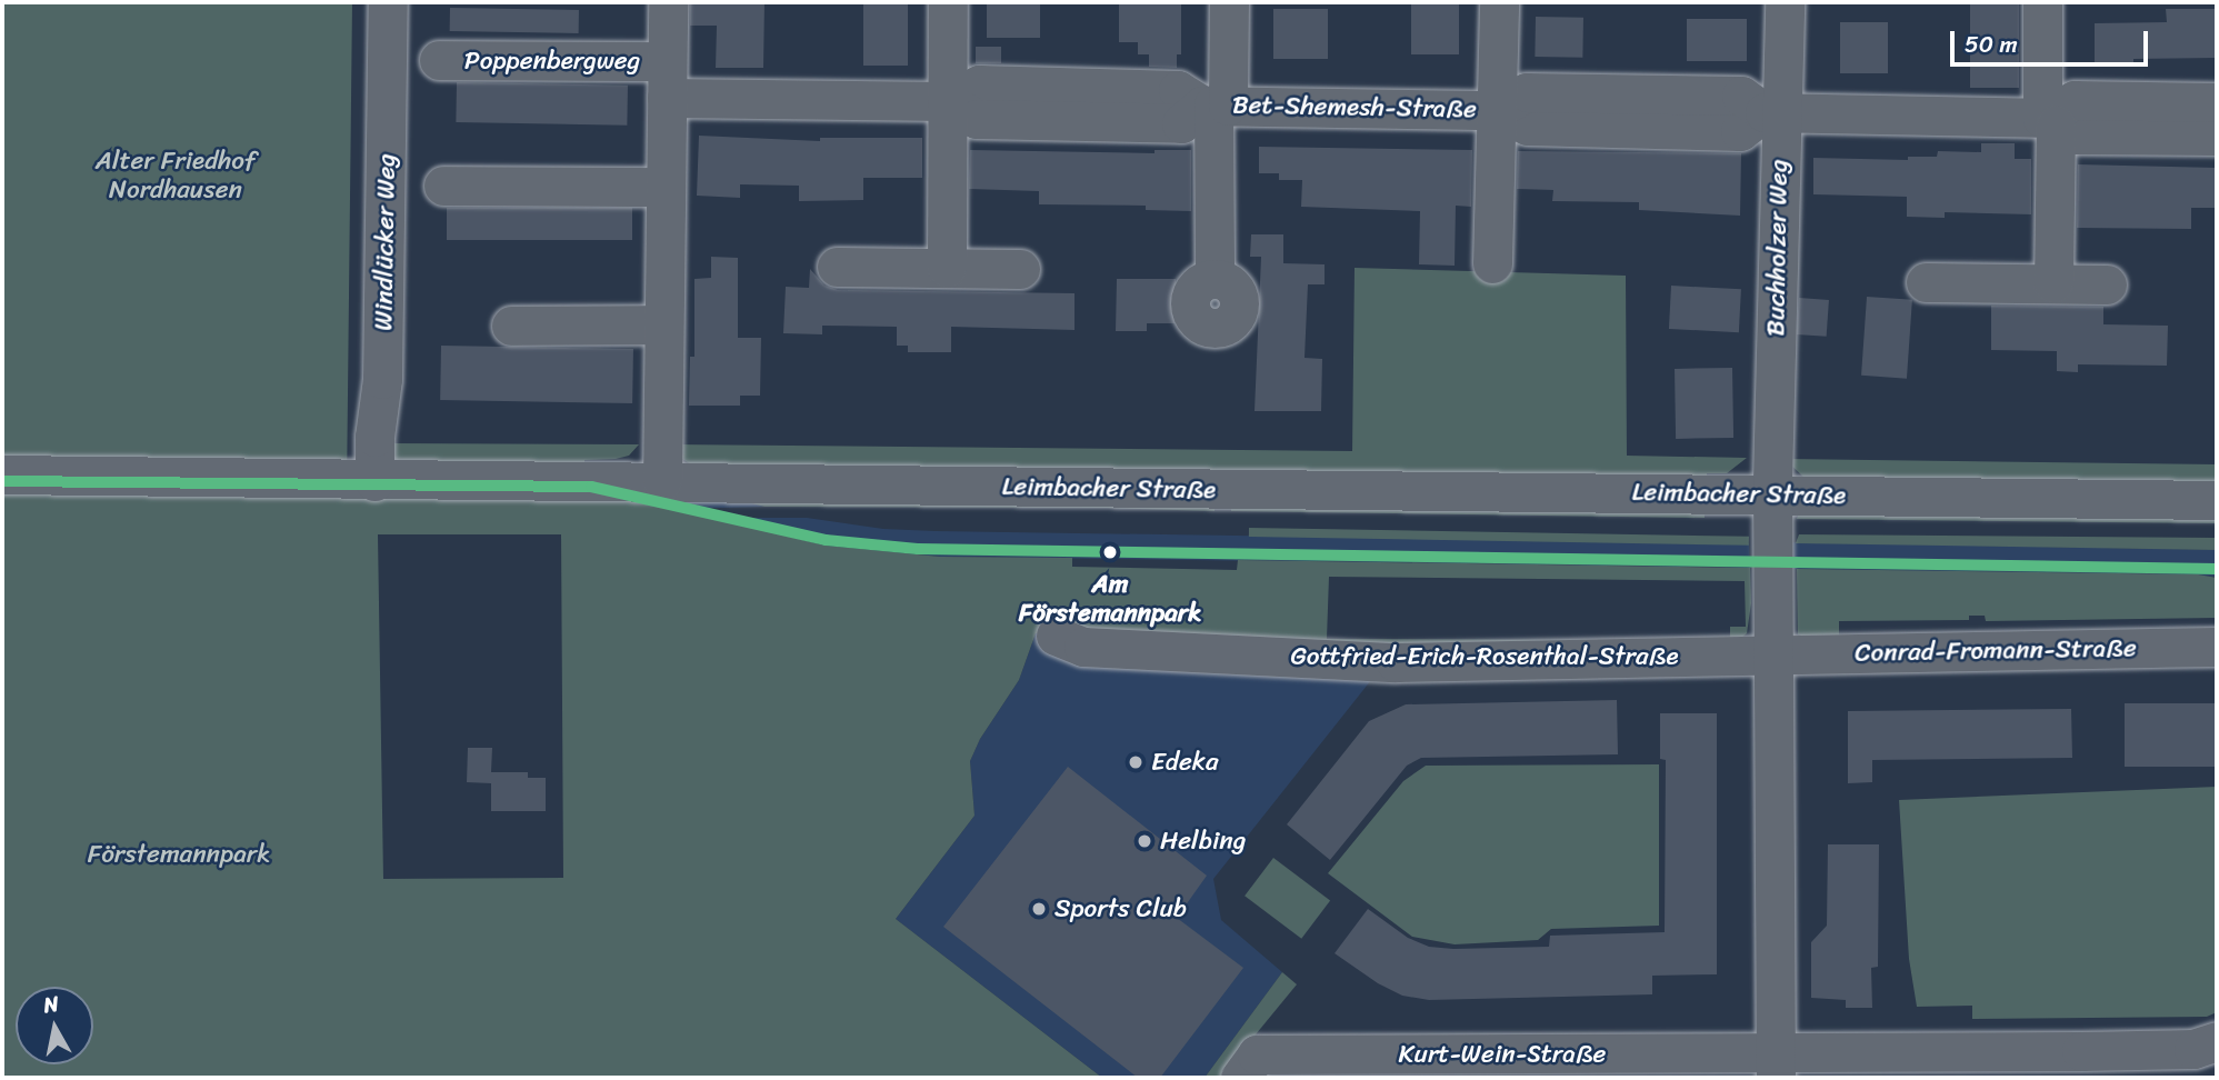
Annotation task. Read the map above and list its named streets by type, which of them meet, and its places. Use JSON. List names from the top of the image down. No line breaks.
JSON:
{"streets":{"street":["Poppenbergweg","Bet-Shemesh-Straße","Windlücker Weg","Buchholzer Weg","Leimbacher Straße","Conrad-Fromann-Straße","Gottfried-Erich-Rosenthal-Straße","Kurt-Wein-Straße"]},"crossings":[["Poppenbergweg","Bet-Shemesh-Straße"],["Poppenbergweg","Leimbacher Straße"],["Bet-Shemesh-Straße","Buchholzer Weg"],["Windlücker Weg","Leimbacher Straße"],["Buchholzer Weg","Leimbacher Straße"],["Conrad-Fromann-Straße","Gottfried-Erich-Rosenthal-Straße"]],"parks":["Alter Friedhof Nordhausen","Förstemannpark"],"places":["Am Förstemannpark","Edeka","Helbing","Sports Club"],"scale_bar":"50 m","north":"top"}
